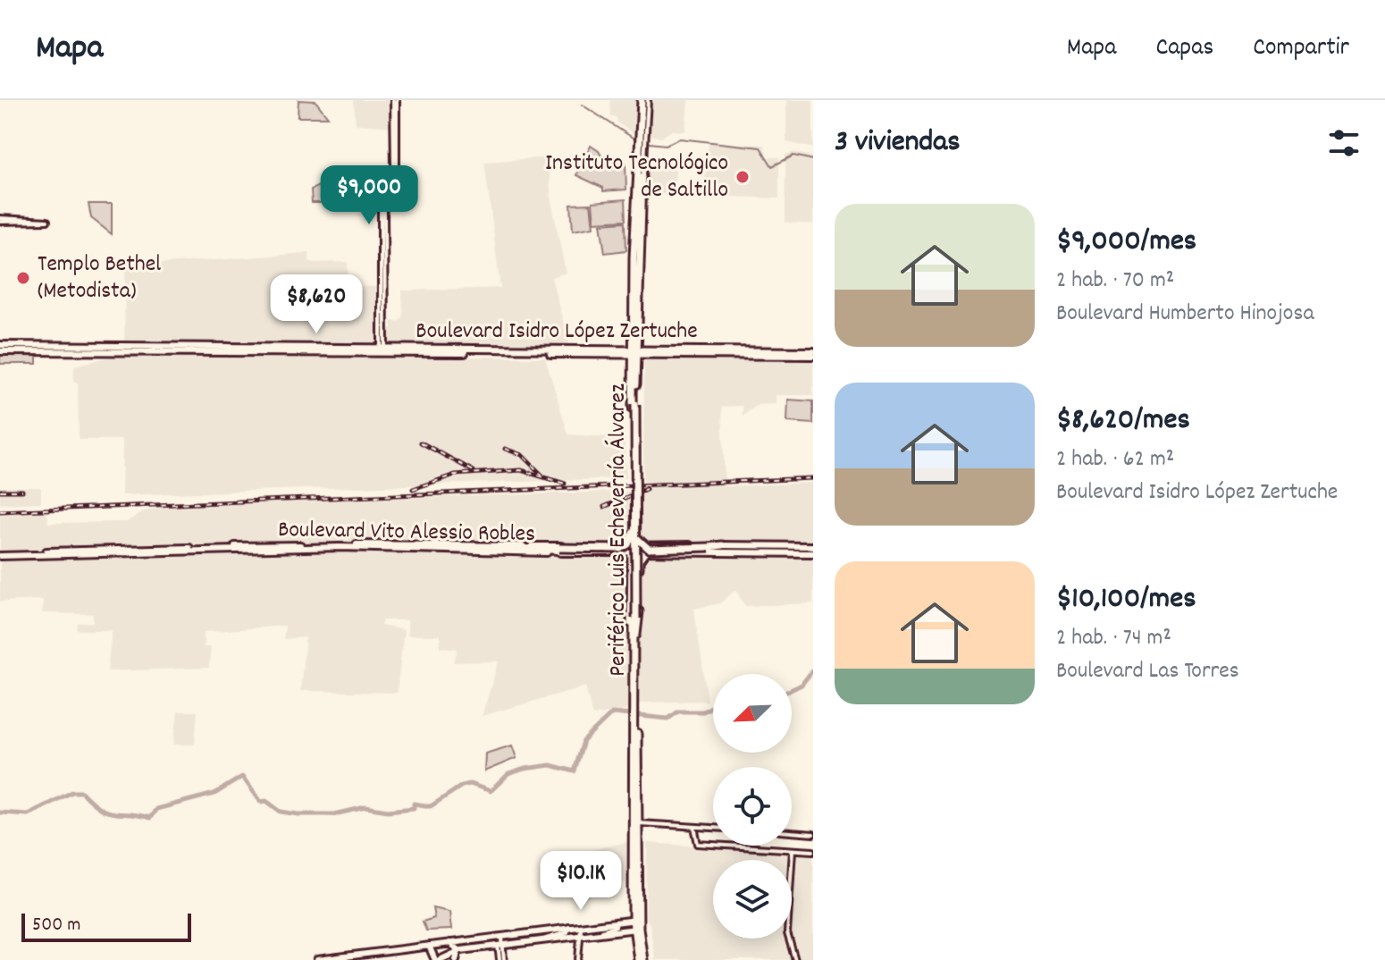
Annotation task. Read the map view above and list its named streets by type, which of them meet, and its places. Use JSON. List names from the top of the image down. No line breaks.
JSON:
{"streets":{"highway":["Periférico Luis Echeverría Álvarez"],"main road":["Boulevard Isidro López Zertuche","Boulevard Vito Alessio Robles"]},"crossings":[["Boulevard Isidro López Zertuche","Periférico Luis Echeverría Álvarez"],["Periférico Luis Echeverría Álvarez","Boulevard Vito Alessio Robles"]],"places":["Instituto Tecnológico de Saltillo","Templo Bethel (Metodista)"],"scale_bar":"500 m","north":"bottom left","page":{"header":"Mapa","nav":["Mapa","Capas","Compartir"],"heading":"3 viviendas","price":["$9,000","$8,620","$10.1K"],"list":[{"name":"$9,000/mes","note":"2 hab. · 70 m² · Boulevard Humberto Hinojosa"},{"name":"$8,620/mes","note":"2 hab. · 62 m² · Boulevard Isidro López Zertuche"},{"name":"$10,100/mes","note":"2 hab. · 74 m² · Boulevard Las Torres"}],"scale":"500 m"}}
